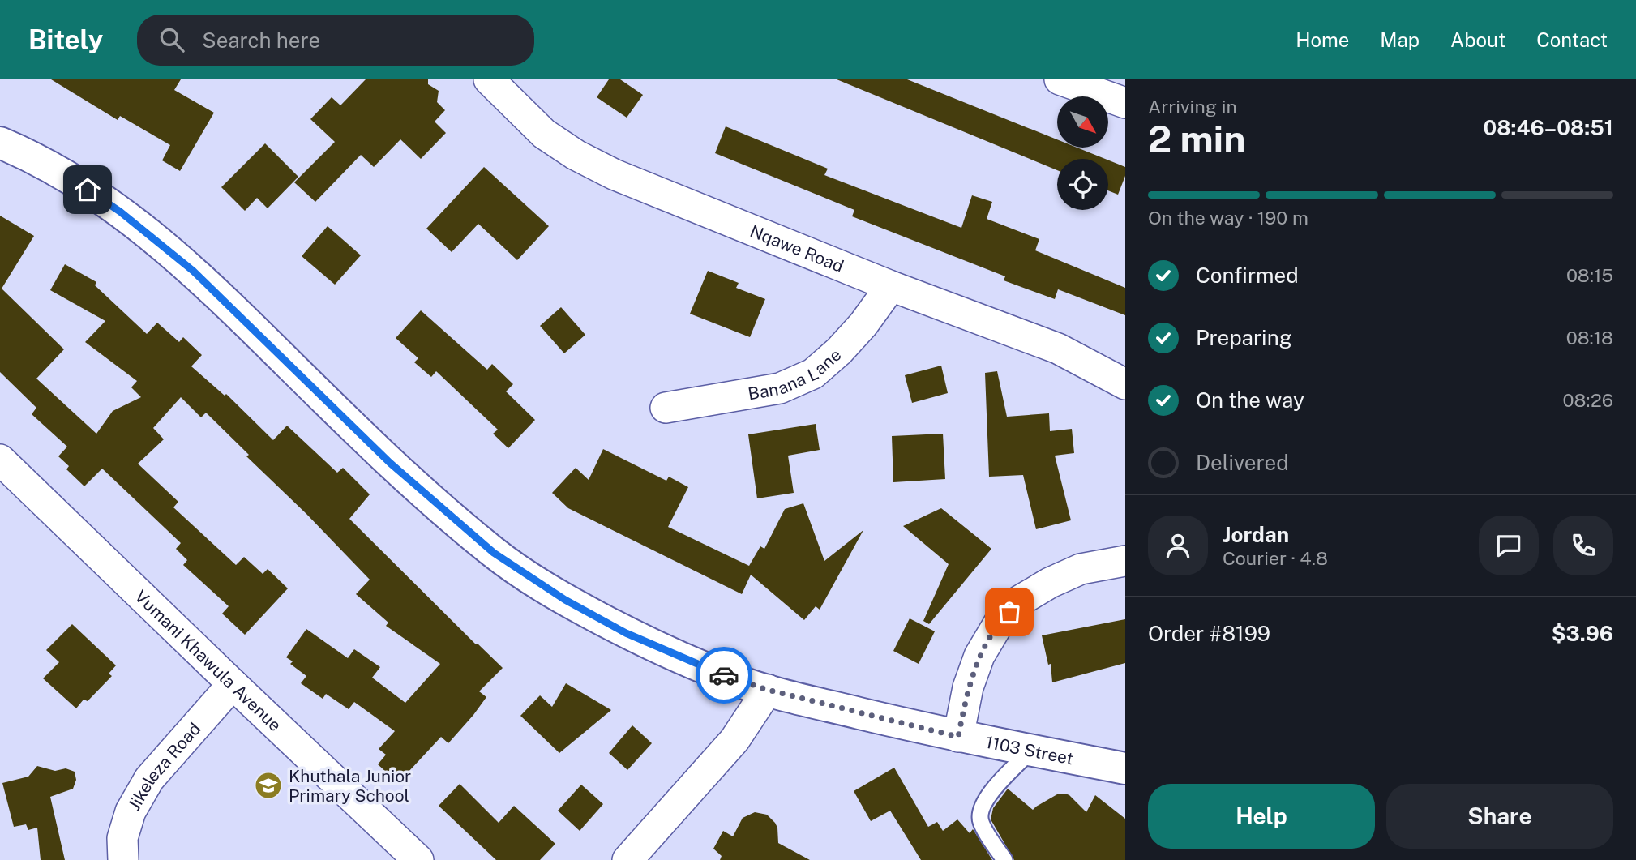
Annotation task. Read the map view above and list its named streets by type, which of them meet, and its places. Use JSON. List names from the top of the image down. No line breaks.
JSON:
{"streets":{"street":["Nqawe Road","Banana Lane","Vumani Khawula Avenue","1103 Street","Jikeleza Road"]},"crossings":[["Nqawe Road","Banana Lane"],["Vumani Khawula Avenue","Jikeleza Road"]],"places":{"school or university":["Khuthala Junior Primary School"]},"north":"bottom right","page":{"header":"Bitely","search":"Search here","nav":["Home","Map","About","Contact"],"heading":["2 min","Arriving in","08:46–08:51"],"panel":["Jordan","Courier · 4.8","Order #8199","$3.96"],"bar":"On the way · 190 m","list":[["Confirmed","08:15"],["Preparing","08:18"],["On the way","08:26"],"Delivered"],"buttons":["Help","Share"]}}
